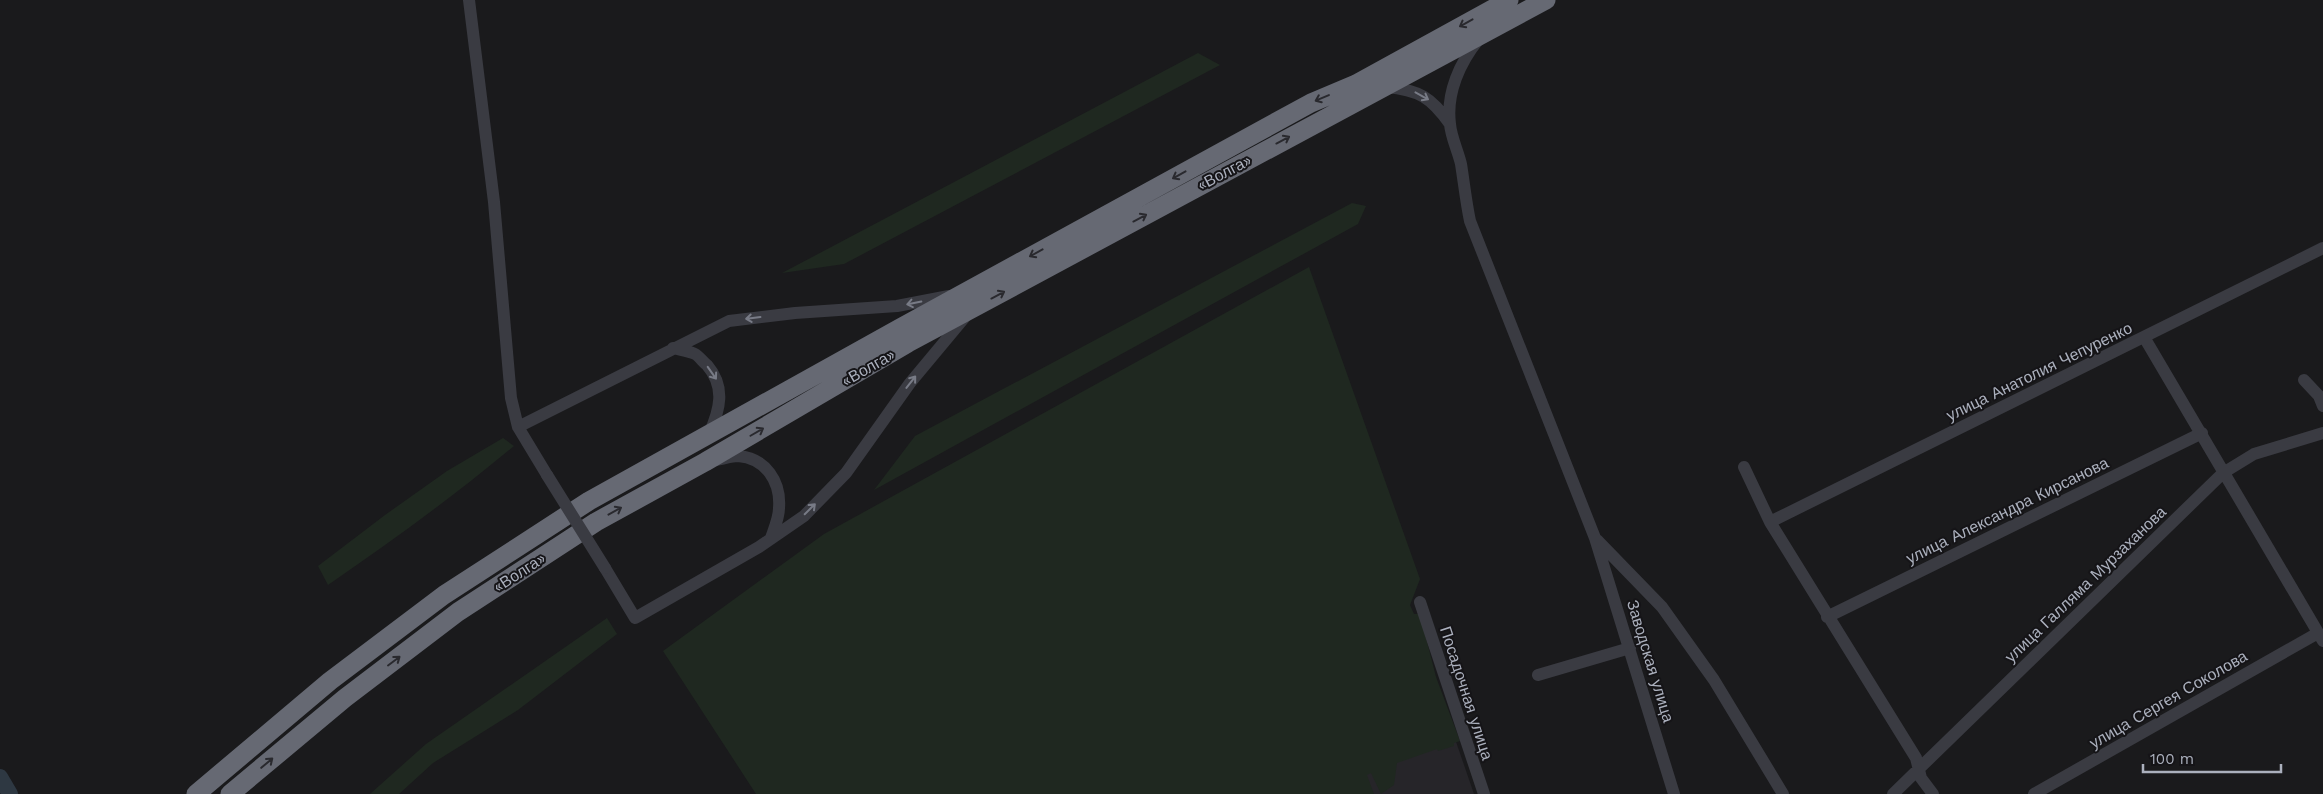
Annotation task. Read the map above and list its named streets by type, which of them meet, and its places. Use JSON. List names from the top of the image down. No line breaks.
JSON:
{"streets":{"highway":["«Волга»"],"street":["улица Анатолия Чепуренко","улица Александра Кирсанова","улица Галляма Мурзаханова","Заводская улица","Посадочная улица","улица Сергея Соколова"]},"scale_bar":"100 m"}
